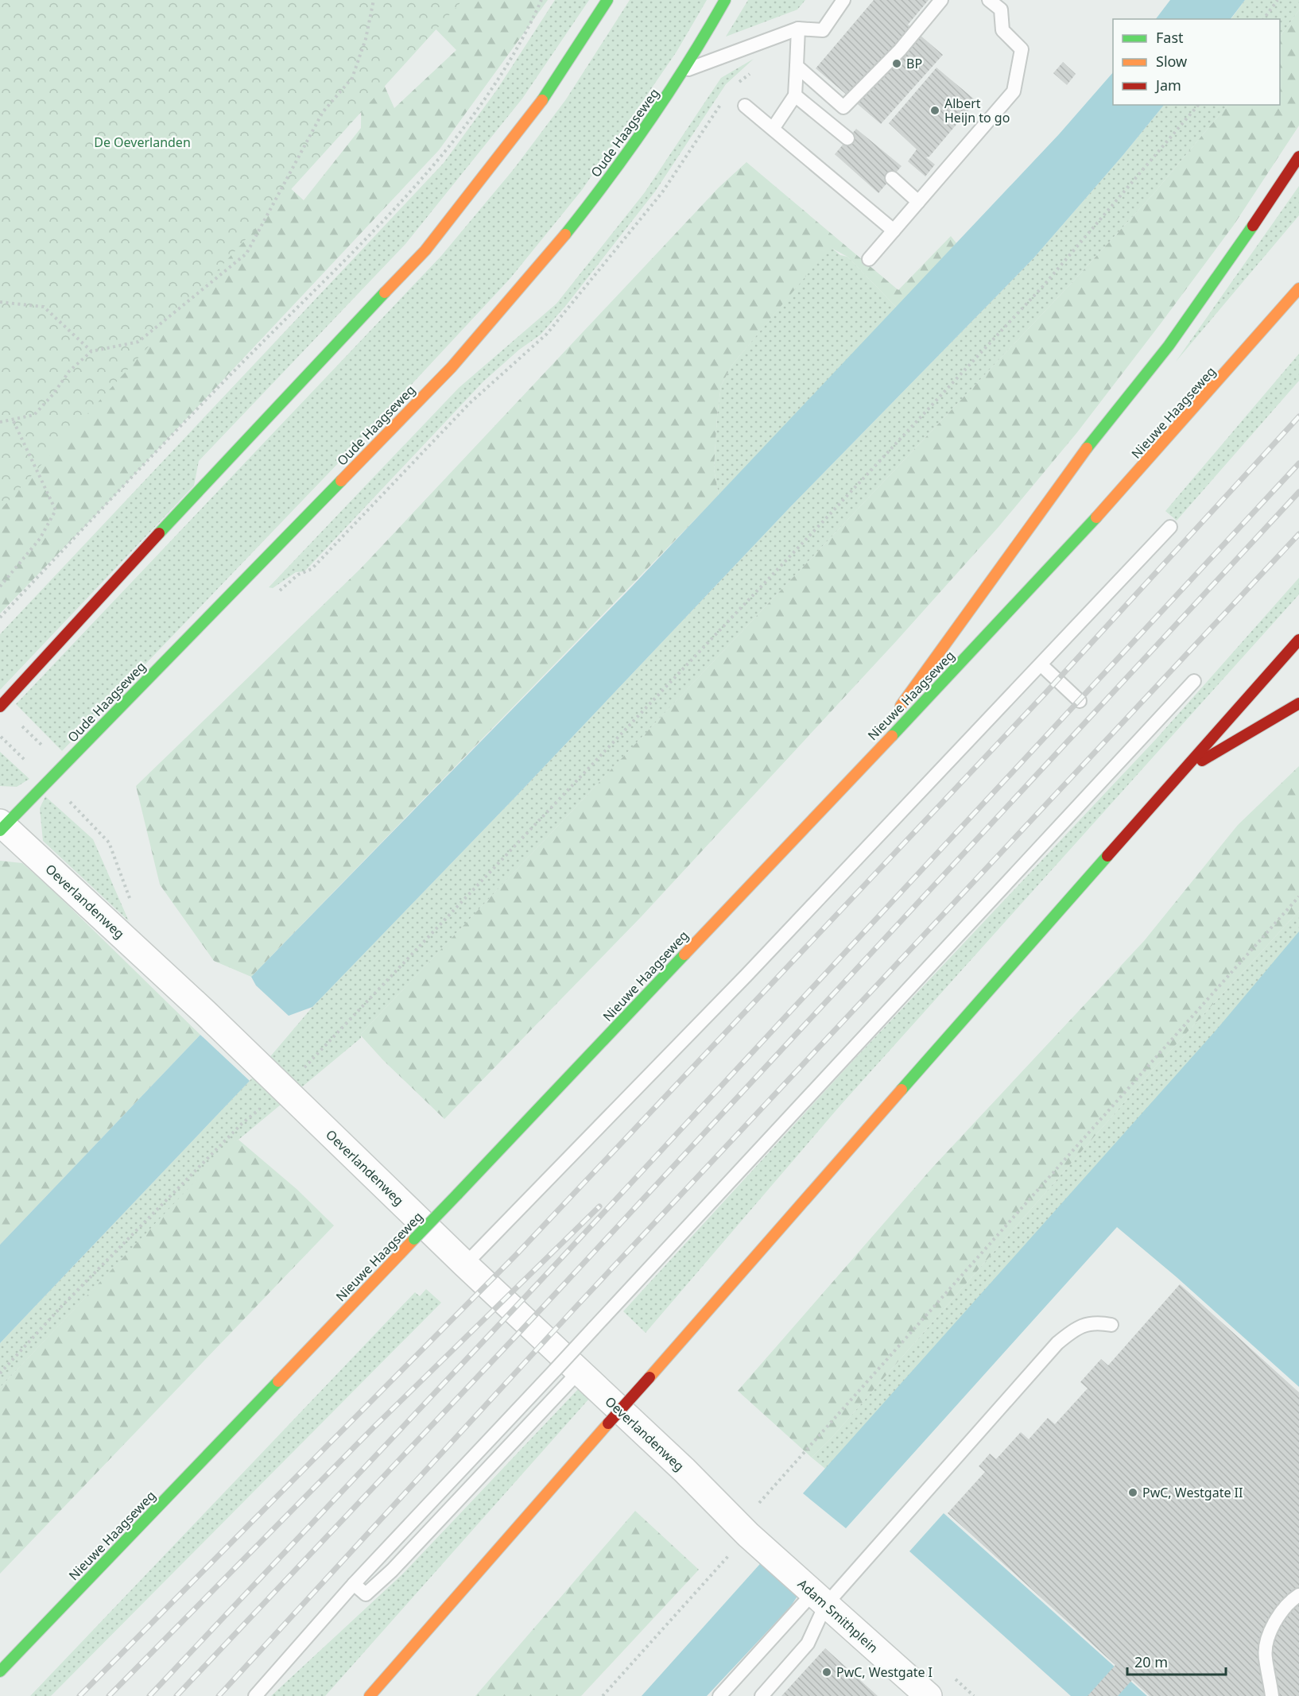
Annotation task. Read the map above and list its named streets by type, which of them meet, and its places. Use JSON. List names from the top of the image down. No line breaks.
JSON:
{"streets":{"main road":["Oude Haagseweg","Nieuwe Haagseweg"],"street":["Oeverlandenweg","Adam Smithplein"]},"crossings":[["Oude Haagseweg","Oeverlandenweg"],["Oeverlandenweg","Adam Smithplein"]],"parks":["De Oeverlanden"],"places":["BP","Albert Heijn to go","PwC, Westgate II","PwC, Westgate I"],"legend":["Fast","Slow","Jam"],"scale_bar":"20 m"}
